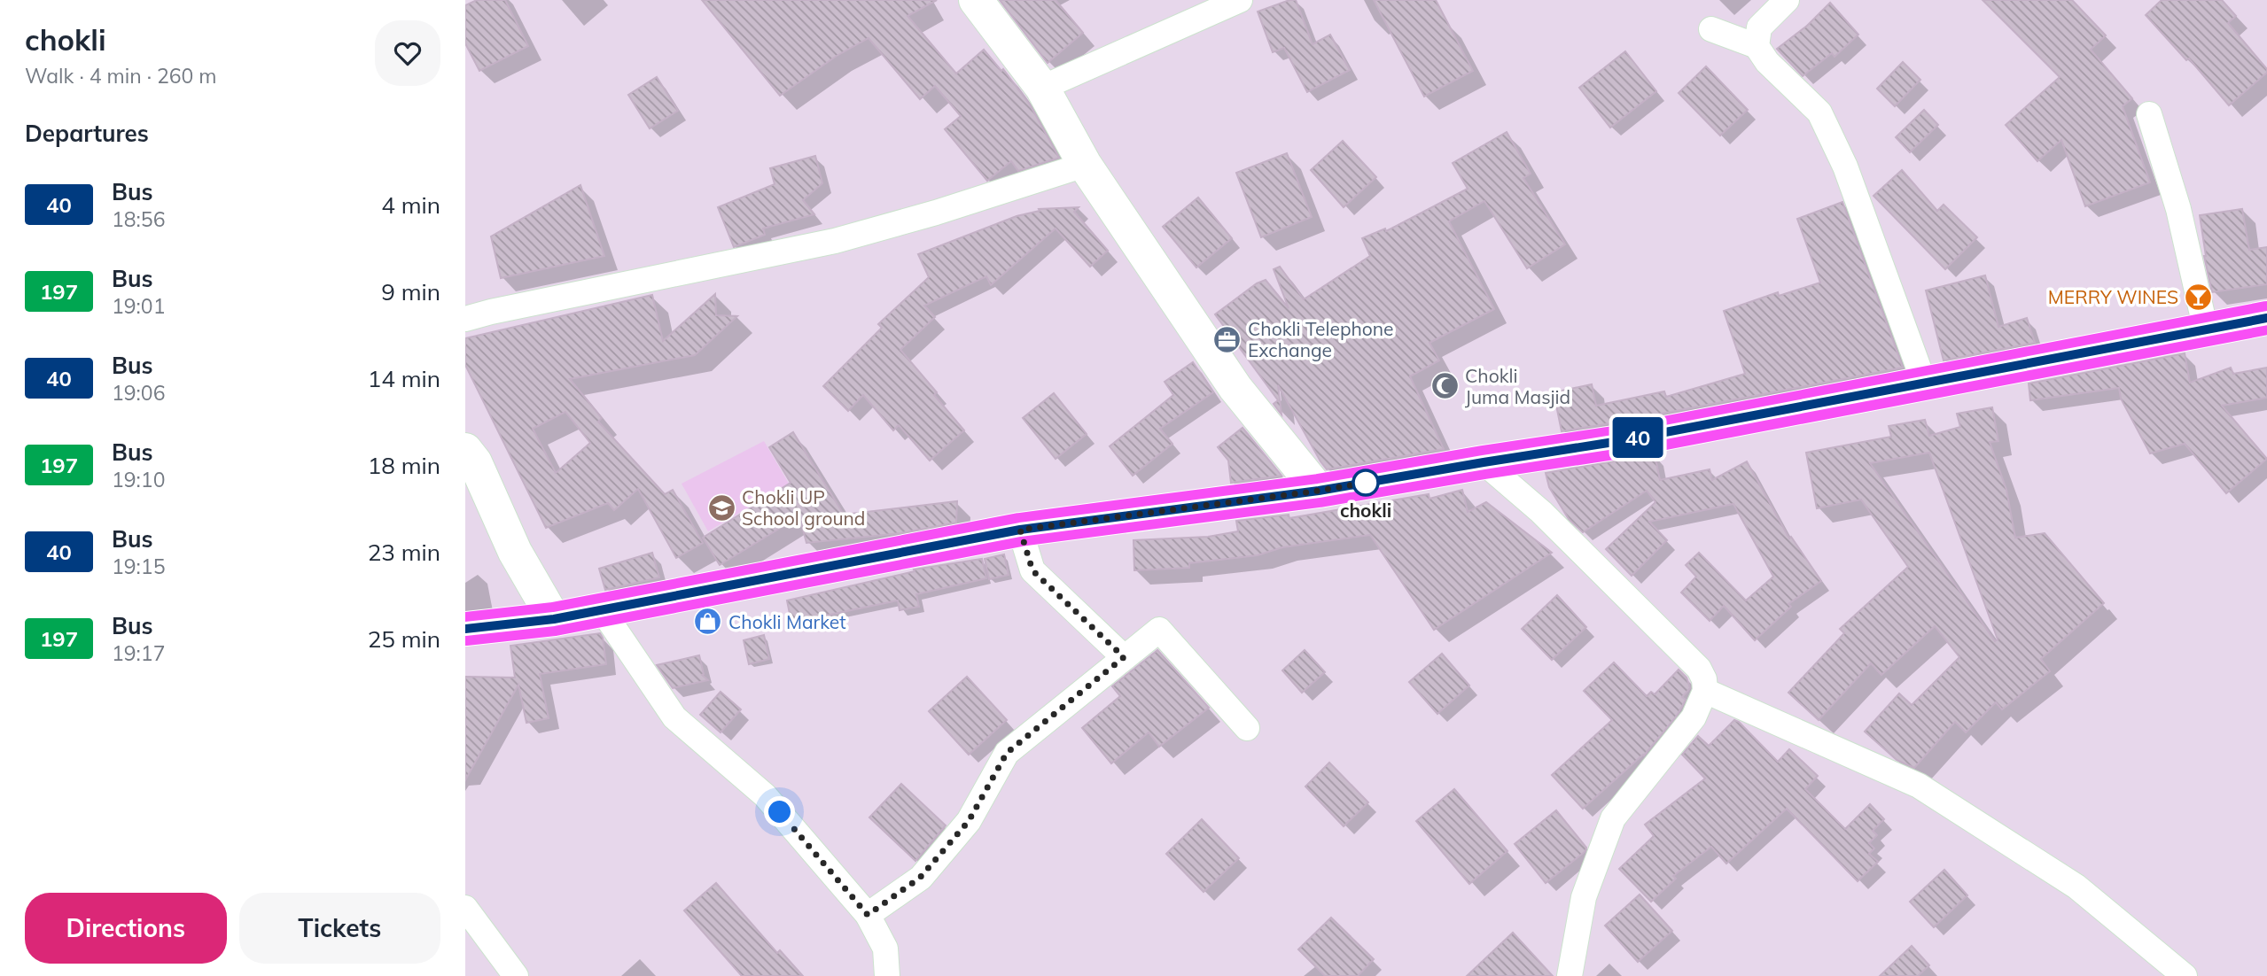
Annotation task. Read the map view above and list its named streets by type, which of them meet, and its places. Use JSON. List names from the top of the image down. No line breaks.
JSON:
{"places":{"bar":["MERRY WINES"],"office":["Chokli Telephone Exchange"],"mosque":["Chokli Juma Masjid"],"other":["chokli"],"school or university":["Chokli UP School ground"],"shop":["Chokli Market"]},"lines":["bus line 40"],"page":{"heading":[["chokli","Walk · 4 min · 260 m"],"Departures"],"on_map":"40","list":[{"mark":"40","name":"Bus","note":"18:56","value":"4 min"},{"mark":"197","name":"Bus","note":"19:01","value":"9 min"},{"mark":"40","name":"Bus","note":"19:06","value":"14 min"},{"mark":"197","name":"Bus","note":"19:10","value":"18 min"},{"mark":"40","name":"Bus","note":"19:15","value":"23 min"},{"mark":"197","name":"Bus","note":"19:17","value":"25 min"}],"buttons":["Directions","Tickets"]}}
